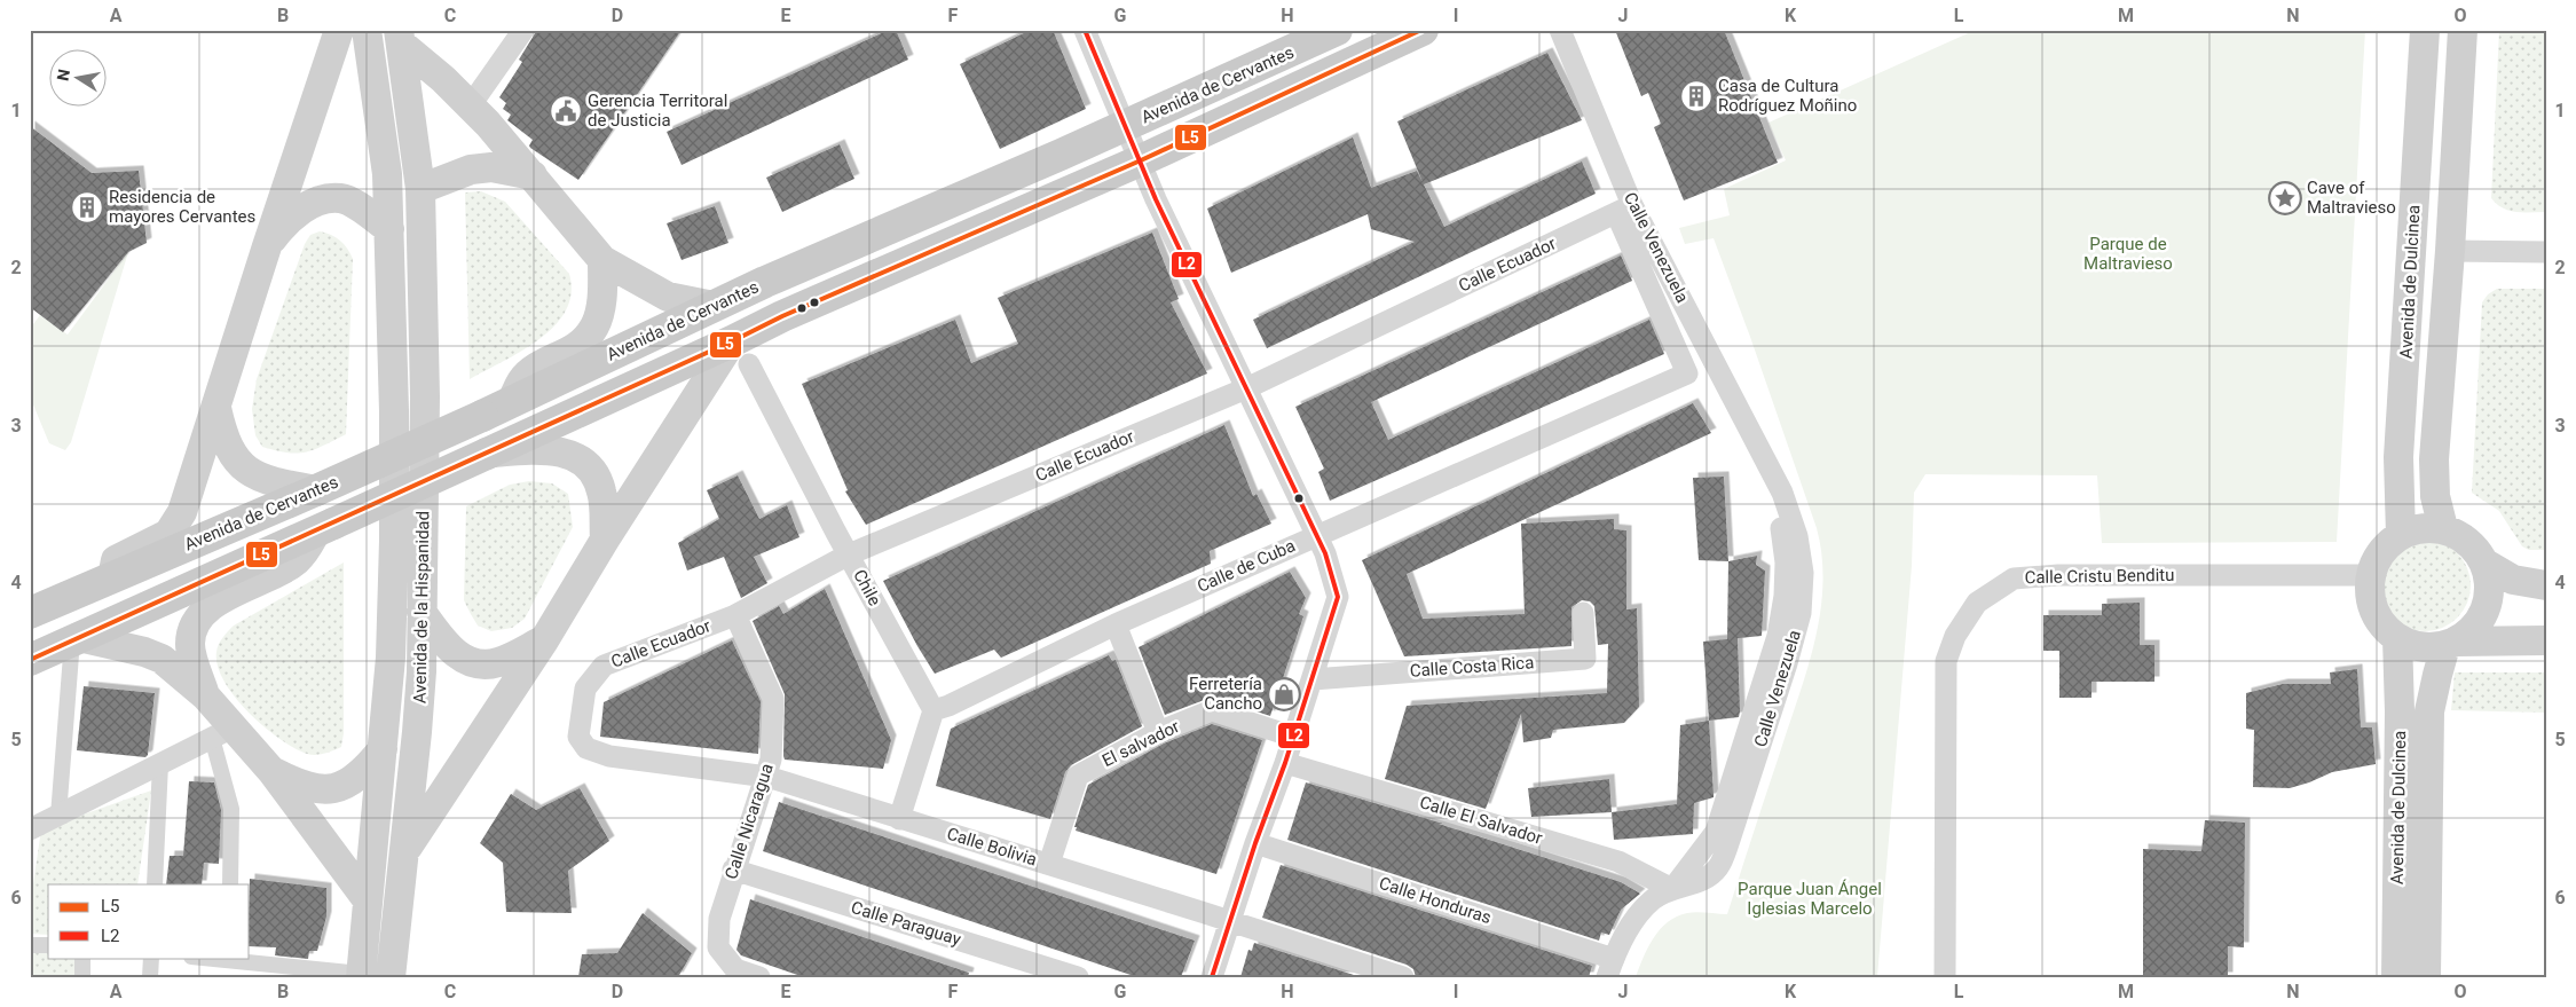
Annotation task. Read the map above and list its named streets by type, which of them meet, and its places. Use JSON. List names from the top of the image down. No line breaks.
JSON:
{"streets":{"main road":["Avenida de Cervantes","Avenida de Dulcinea","Avenida de la Hispanidad"],"street":["Calle Venezuela","Calle Ecuador","Calle de Cuba","Calle Cristu Benditu","Chile","Calle Costa Rica","El salvador","Calle El Salvador","Calle Nicaragua","Calle Bolivia","Calle Honduras","Calle Paraguay"]},"crossings":[["Avenida de Cervantes","Chile"],["Calle Venezuela","Calle Ecuador"],["Calle Venezuela","Calle de Cuba"],["Calle Venezuela","Calle El Salvador"],["Calle Venezuela","Calle Honduras"],["Calle Ecuador","Calle de Cuba"],["Calle Ecuador","Chile"],["Calle Ecuador","Calle Nicaragua"],["Calle Ecuador","Calle Bolivia"],["Avenida de Dulcinea","Calle Cristu Benditu"],["Calle de Cuba","Chile"],["El salvador","Calle Bolivia"],["Calle Nicaragua","Calle Bolivia"],["Calle Nicaragua","Calle Paraguay"]],"parks":["Parque de Maltravieso","Parque Juan Ángel Iglesias Marcelo"],"places":{"building":["Casa de Cultura Rodríguez Moñino","Residencia de mayores Cervantes"],"public building":["Gerencia Territoral de Justicia"],"place":["Cave of Maltravieso"],"shop":["Ferretería Cancho"]},"lines":["transit line L5","transit line L2"],"legend":["L5","L2"],"north":"left","grid":{"columns":["A","B","C","D","E","F","G","H","I","J","K","L","M","N","O"],"rows":["1","2","3","4","5","6"]}}
